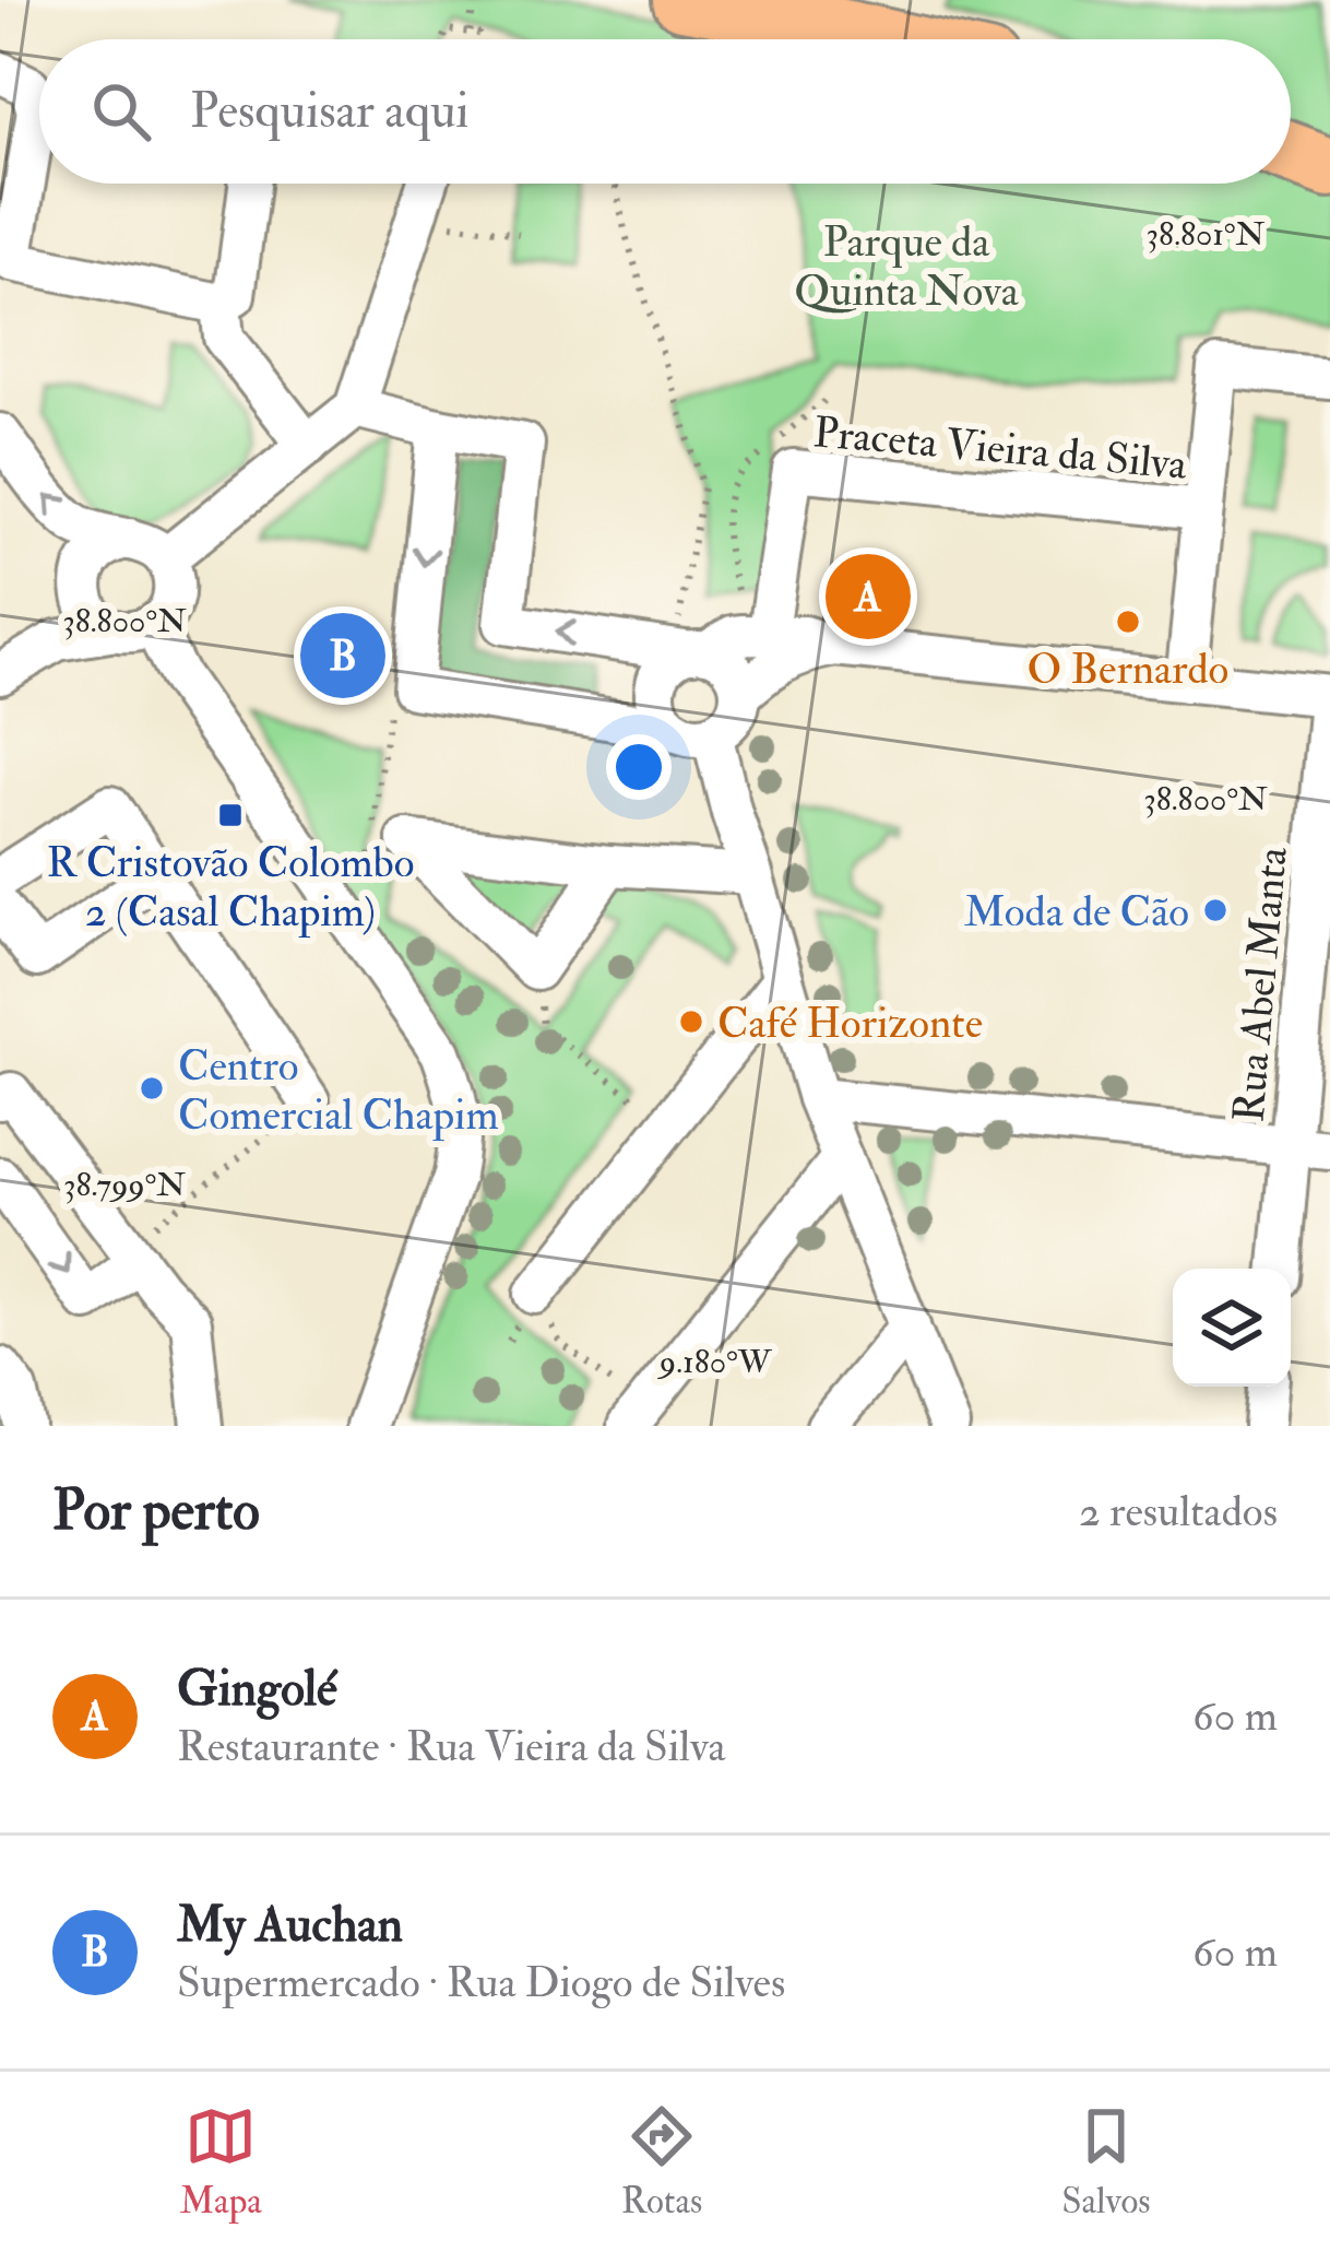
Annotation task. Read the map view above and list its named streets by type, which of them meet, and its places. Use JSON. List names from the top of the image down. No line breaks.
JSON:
{"streets":{"street":["Praceta Vieira da Silva","Rua Abel Manta"]},"parks":["Parque da Quinta Nova"],"places":{"other":["O Bernardo","Moda de Cão","Café Horizonte","Centro Comercial Chapim"],"transit":["R Cristovão Colombo 2 (Casal Chapim)"]},"page":{"search":"Pesquisar aqui","pins":["A","B"],"heading":["Por perto","2 resultados"],"list":[{"mark":"A","name":"Gingolé","note":"Restaurante · Rua Vieira da Silva","value":"60 m"},{"mark":"B","name":"My Auchan","note":"Supermercado · Rua Diogo de Silves","value":"60 m"}],"nav":["Mapa","Rotas","Salvos"]},"coordinates":["38.801°N","38.800°N","38.799°N","9.180°W"]}
